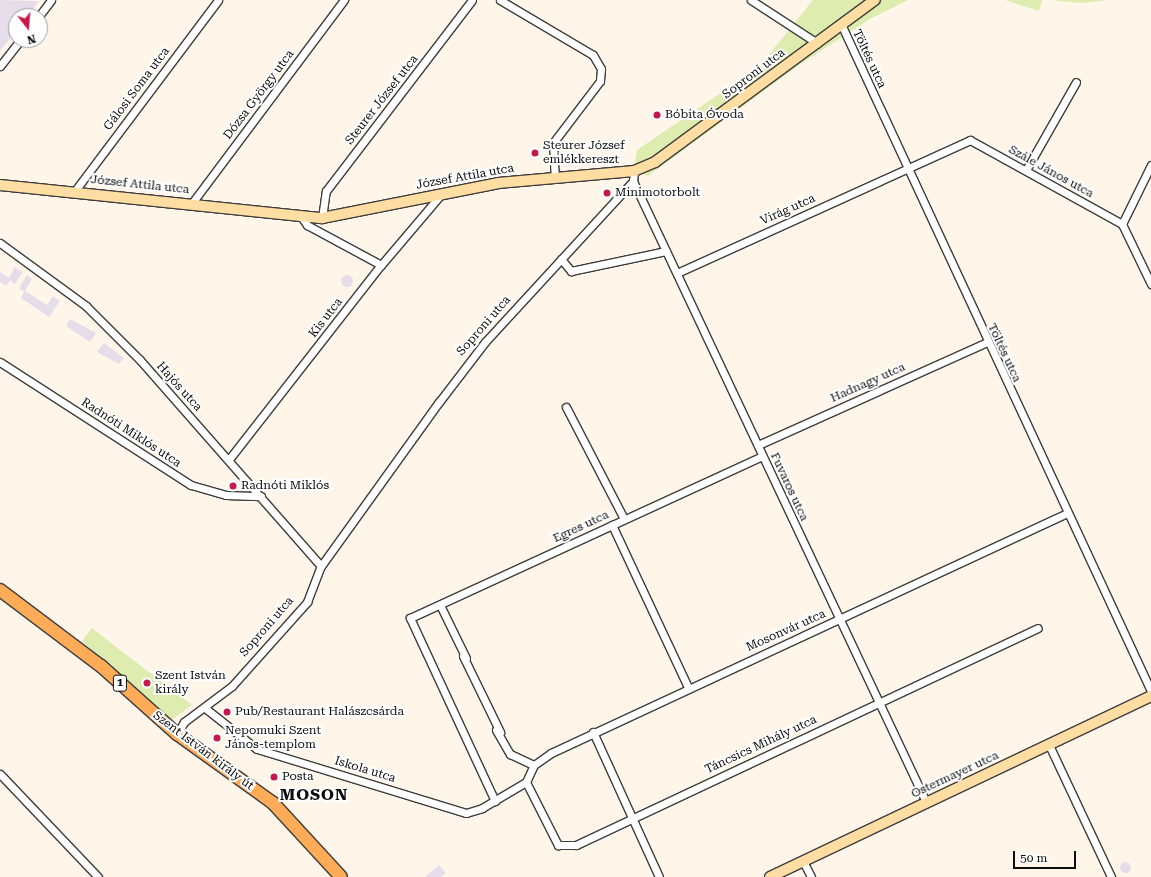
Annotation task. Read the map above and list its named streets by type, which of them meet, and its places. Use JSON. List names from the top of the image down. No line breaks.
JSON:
{"streets":{"main road":["1","Szent István király út"],"street":["Töltés utca","Soproni utca","Gálosi Soma utca","Dózsa György utca","Steurer József utca","Szále János utca","József Attila utca","Virág utca","Kis utca","Hadnagy utca","Hajós utca","Radnóti Miklós utca","Fuvaros utca","Egres utca","Mosonvár utca","Táncsics Mihály utca","Iskola utca","Ostermayer utca"]},"crossings":[["Töltés utca","Soproni utca"],["Töltés utca","Szále János utca"],["Töltés utca","Virág utca"],["Töltés utca","Hadnagy utca"],["Töltés utca","Mosonvár utca"],["Soproni utca","József Attila utca"],["Soproni utca","Hajós utca"],["Soproni utca","Fuvaros utca"],["Soproni utca","Szent István király út"],["Soproni utca","Iskola utca"],["Gálosi Soma utca","József Attila utca"],["Dózsa György utca","József Attila utca"],["Steurer József utca","József Attila utca"],["Szále János utca","Virág utca"],["József Attila utca","Kis utca"],["Virág utca","Fuvaros utca"],["Kis utca","Hajós utca"],["Hadnagy utca","Fuvaros utca"],["Hajós utca","Radnóti Miklós utca"],["Fuvaros utca","Egres utca"],["Fuvaros utca","Mosonvár utca"],["Fuvaros utca","Táncsics Mihály utca"],["Fuvaros utca","Ostermayer utca"],["Egres utca","Iskola utca"],["Táncsics Mihály utca","Iskola utca"]],"districts":["MOSON"],"places":["Bóbita Óvoda","Steurer József emlékkereszt","Minimotorbolt","Radnóti Miklós","Szent István király","Pub/Restaurant Halászcsárda","Nepomuki Szent János-templom","Posta"],"scale_bar":"50 m","north":"bottom"}
